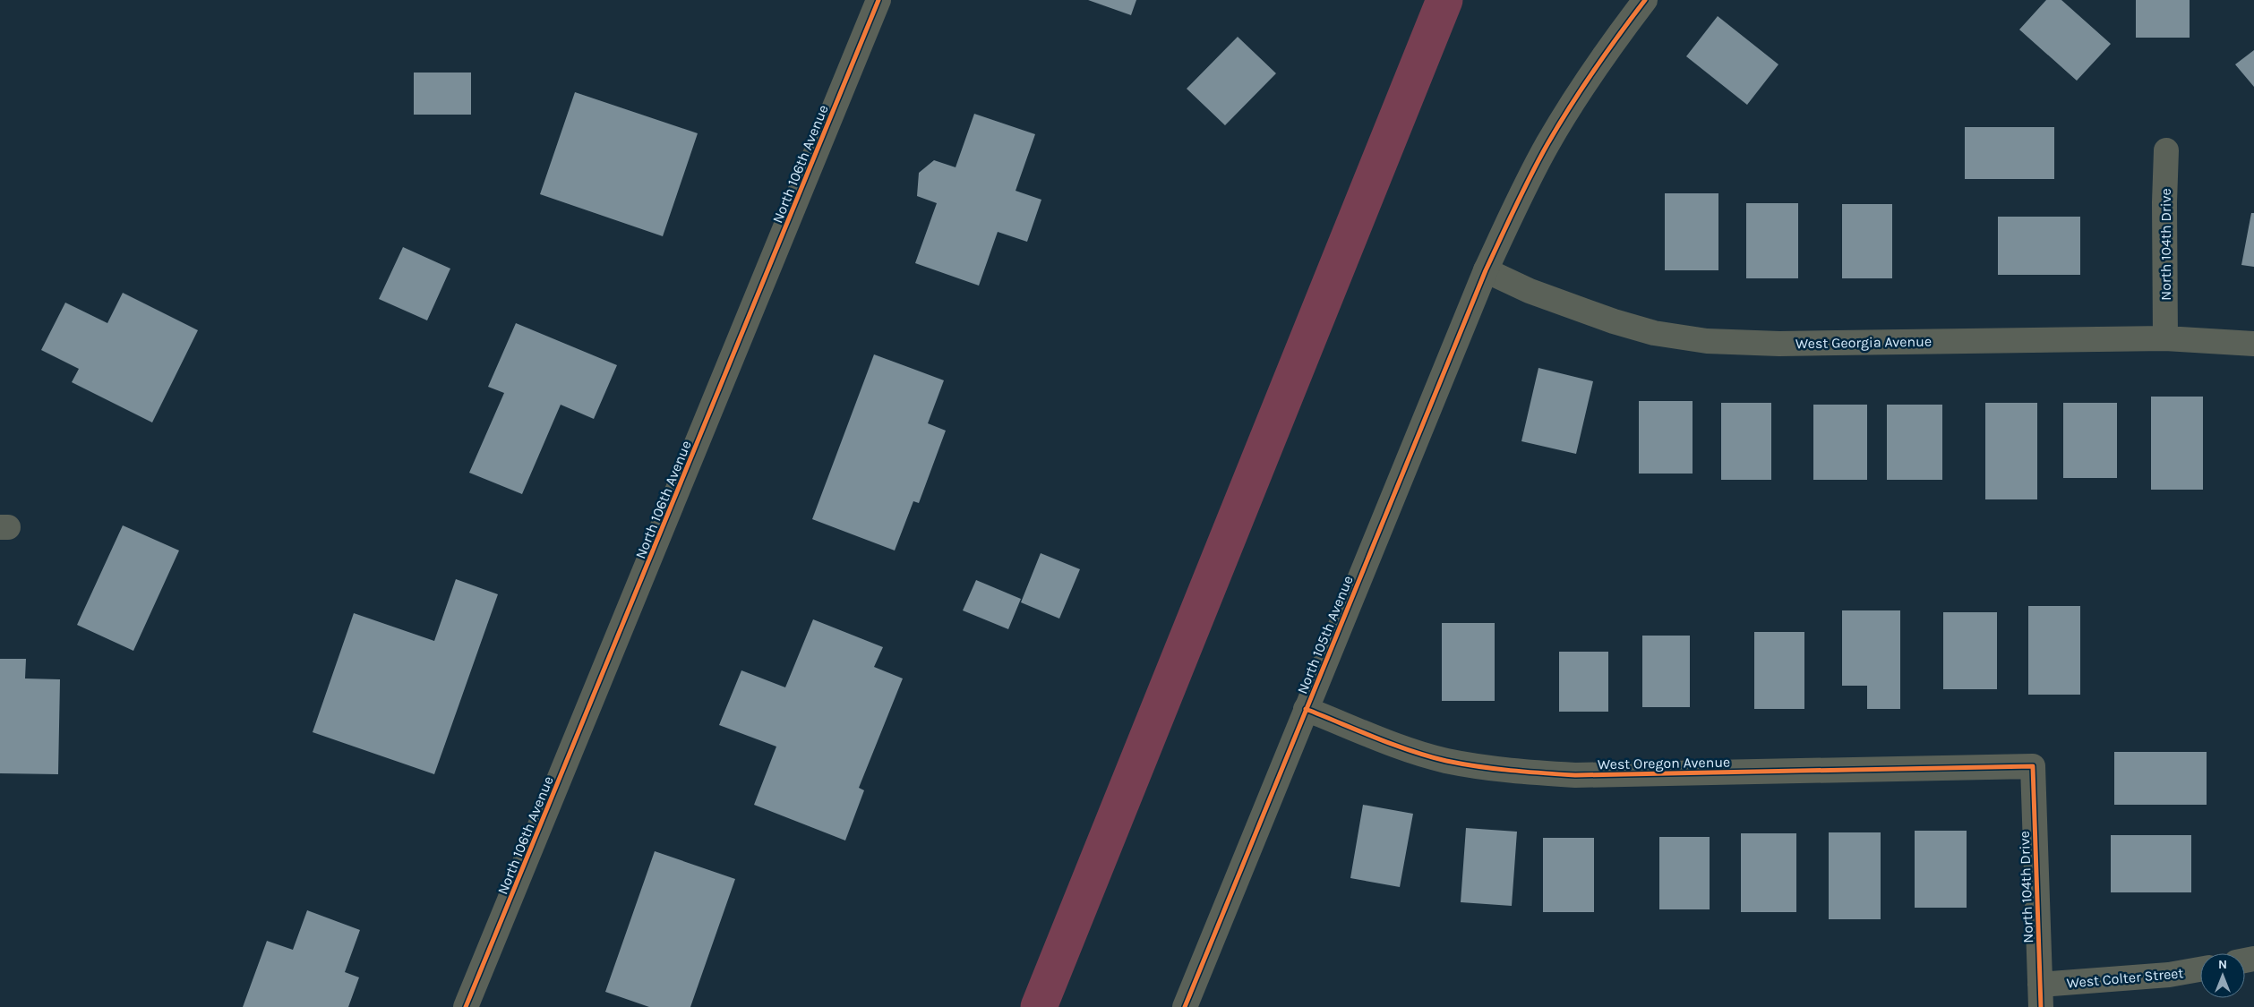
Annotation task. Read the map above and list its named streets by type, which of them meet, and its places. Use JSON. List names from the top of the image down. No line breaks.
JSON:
{"streets":{"street":["North 106th Avenue","North 104th Drive","West Georgia Avenue","North 105th Avenue","West Oregon Avenue","West Colter Street"]},"crossings":[["North 104th Drive","West Georgia Avenue"],["North 104th Drive","West Oregon Avenue"],["North 104th Drive","West Colter Street"],["West Georgia Avenue","North 105th Avenue"],["North 105th Avenue","West Oregon Avenue"]],"north":"top"}
